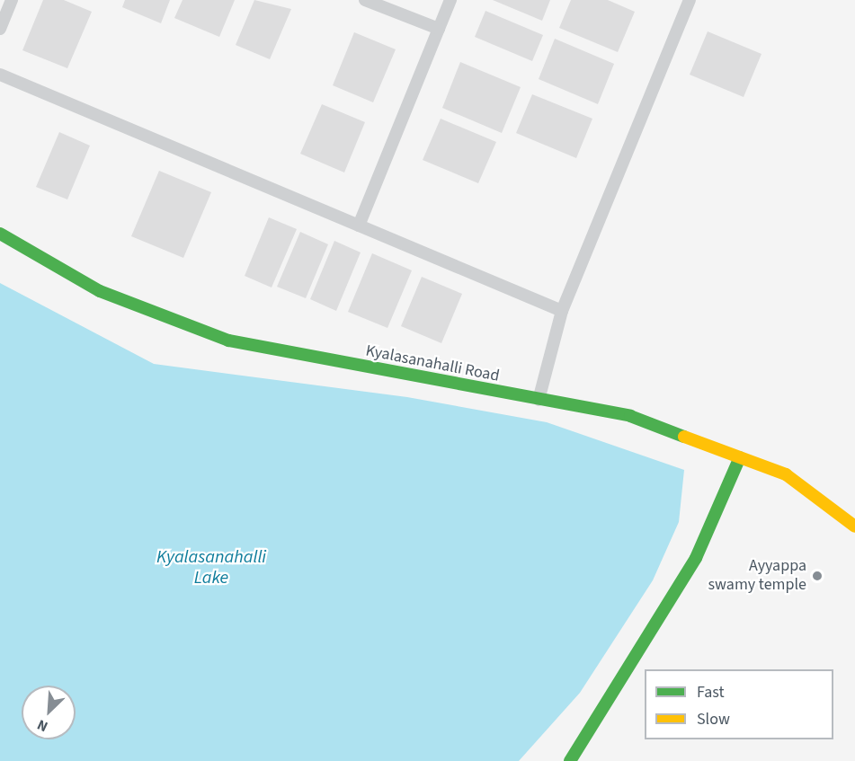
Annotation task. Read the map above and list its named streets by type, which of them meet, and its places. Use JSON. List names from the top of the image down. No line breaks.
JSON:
{"streets":{"street":["Kyalasanahalli Road"]},"water":["Kyalasanahalli Lake"],"places":["Ayyappa swamy temple"],"legend":["Fast","Slow"],"north":"bottom left"}
